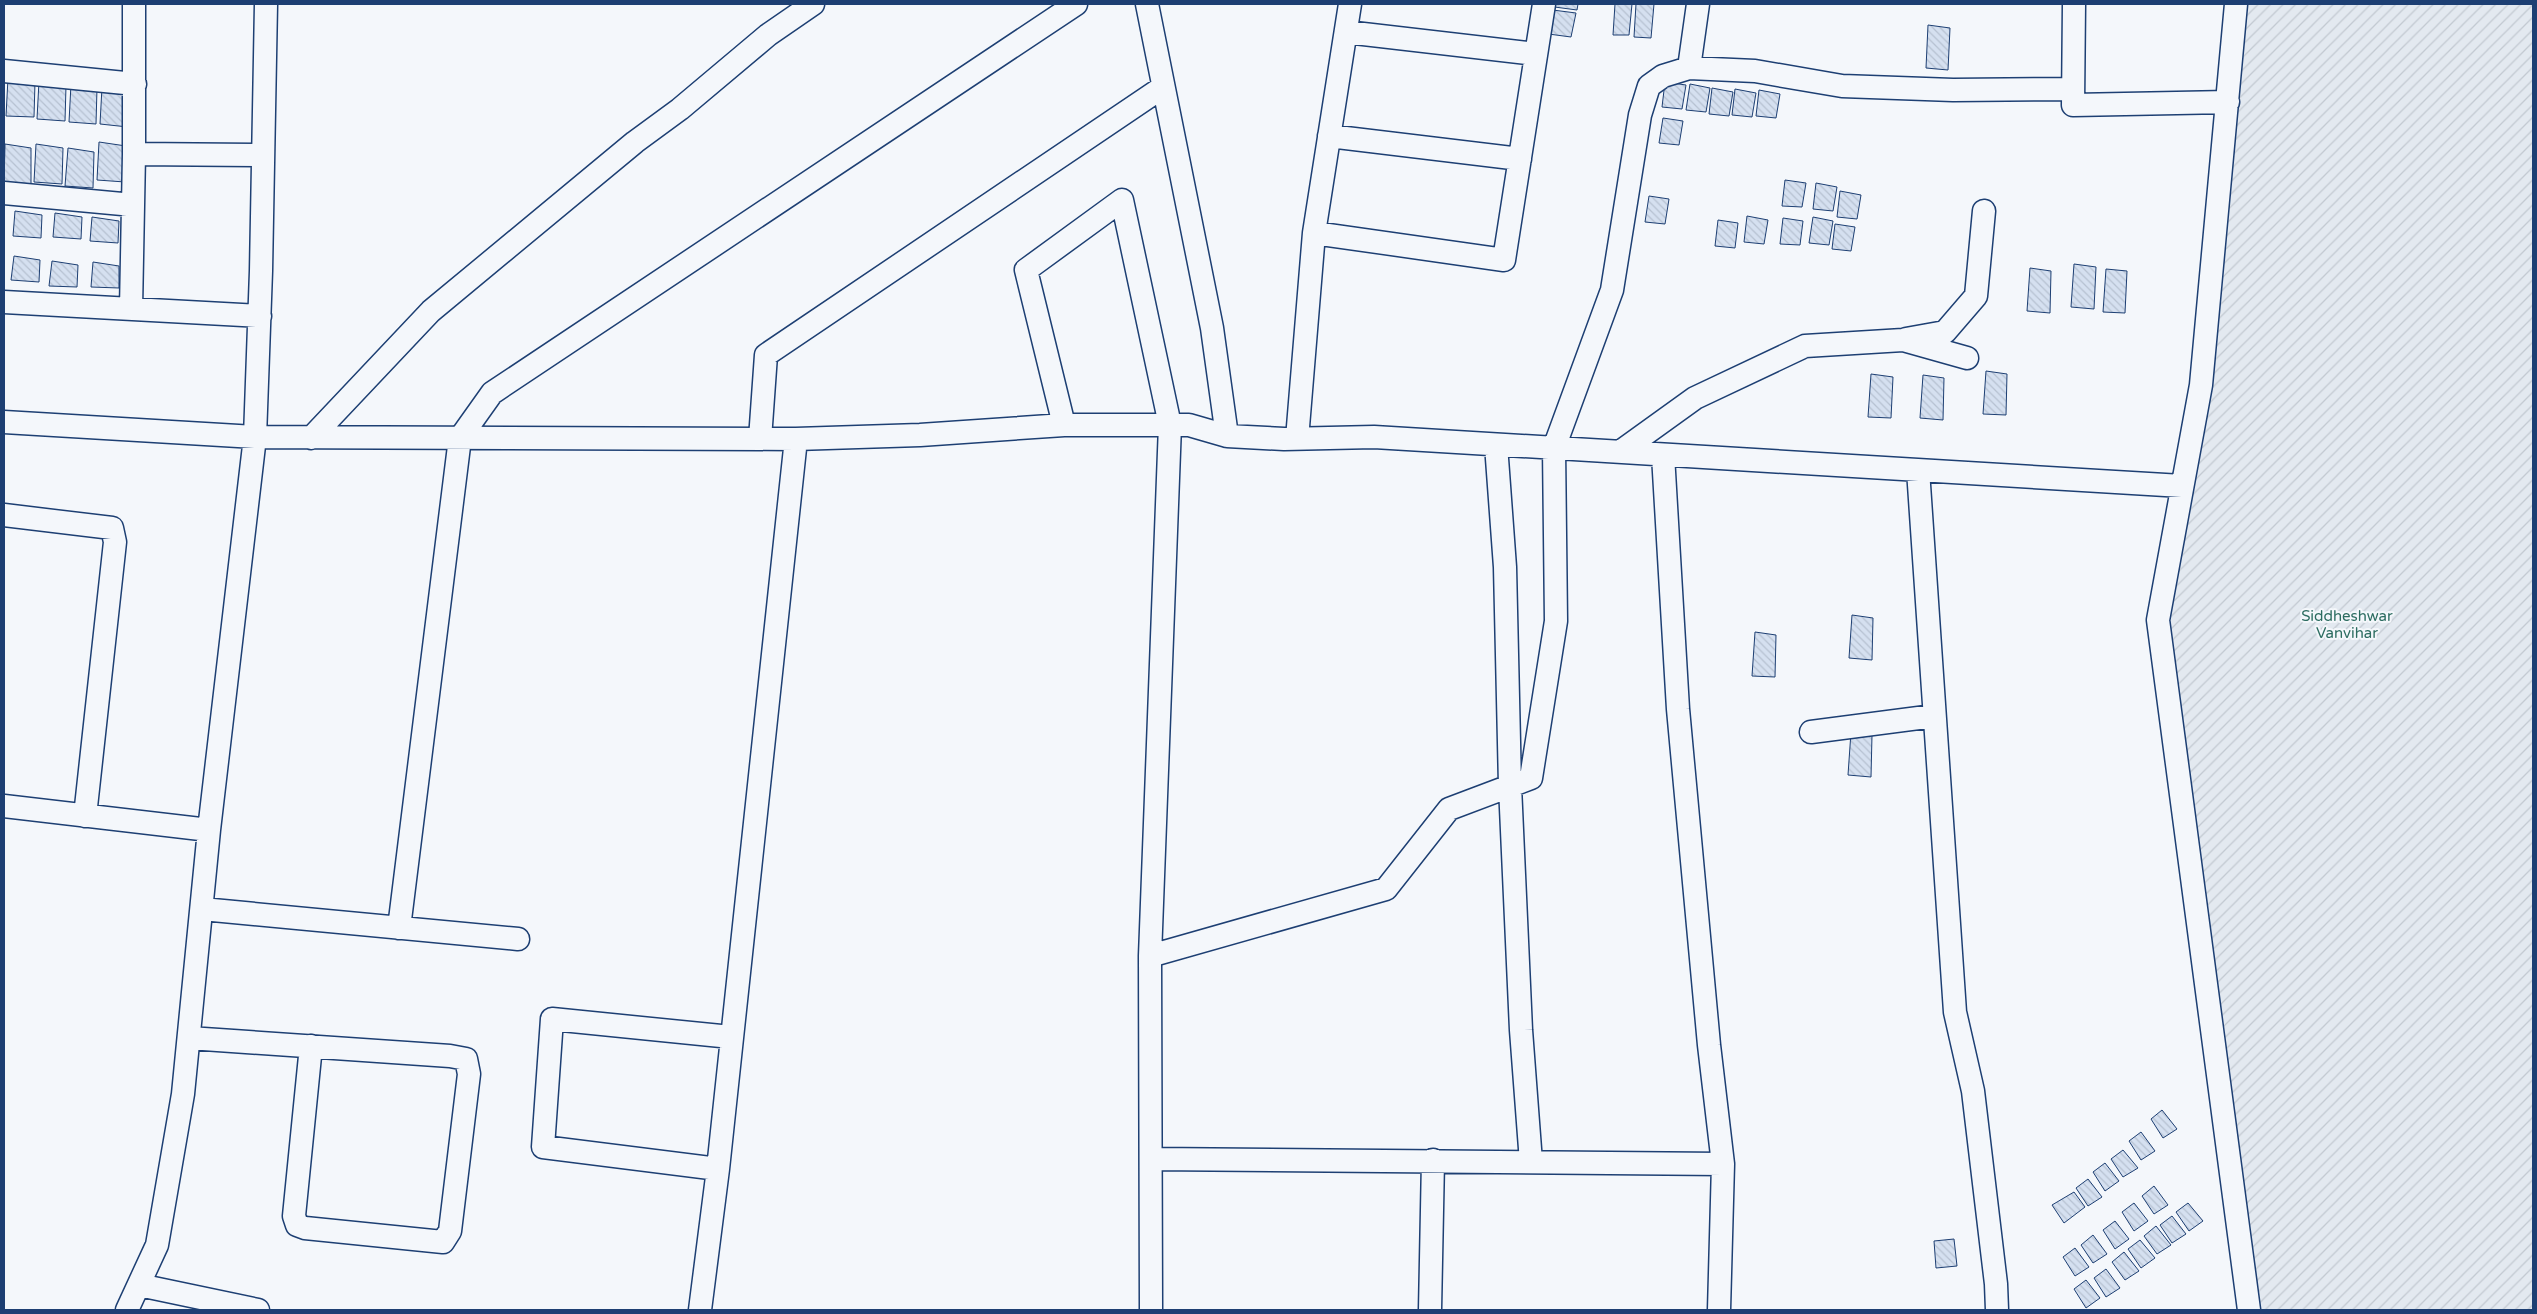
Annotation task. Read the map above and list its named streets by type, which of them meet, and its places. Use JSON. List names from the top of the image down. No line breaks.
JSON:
{"parks":["Siddheshwar Vanvihar"]}
